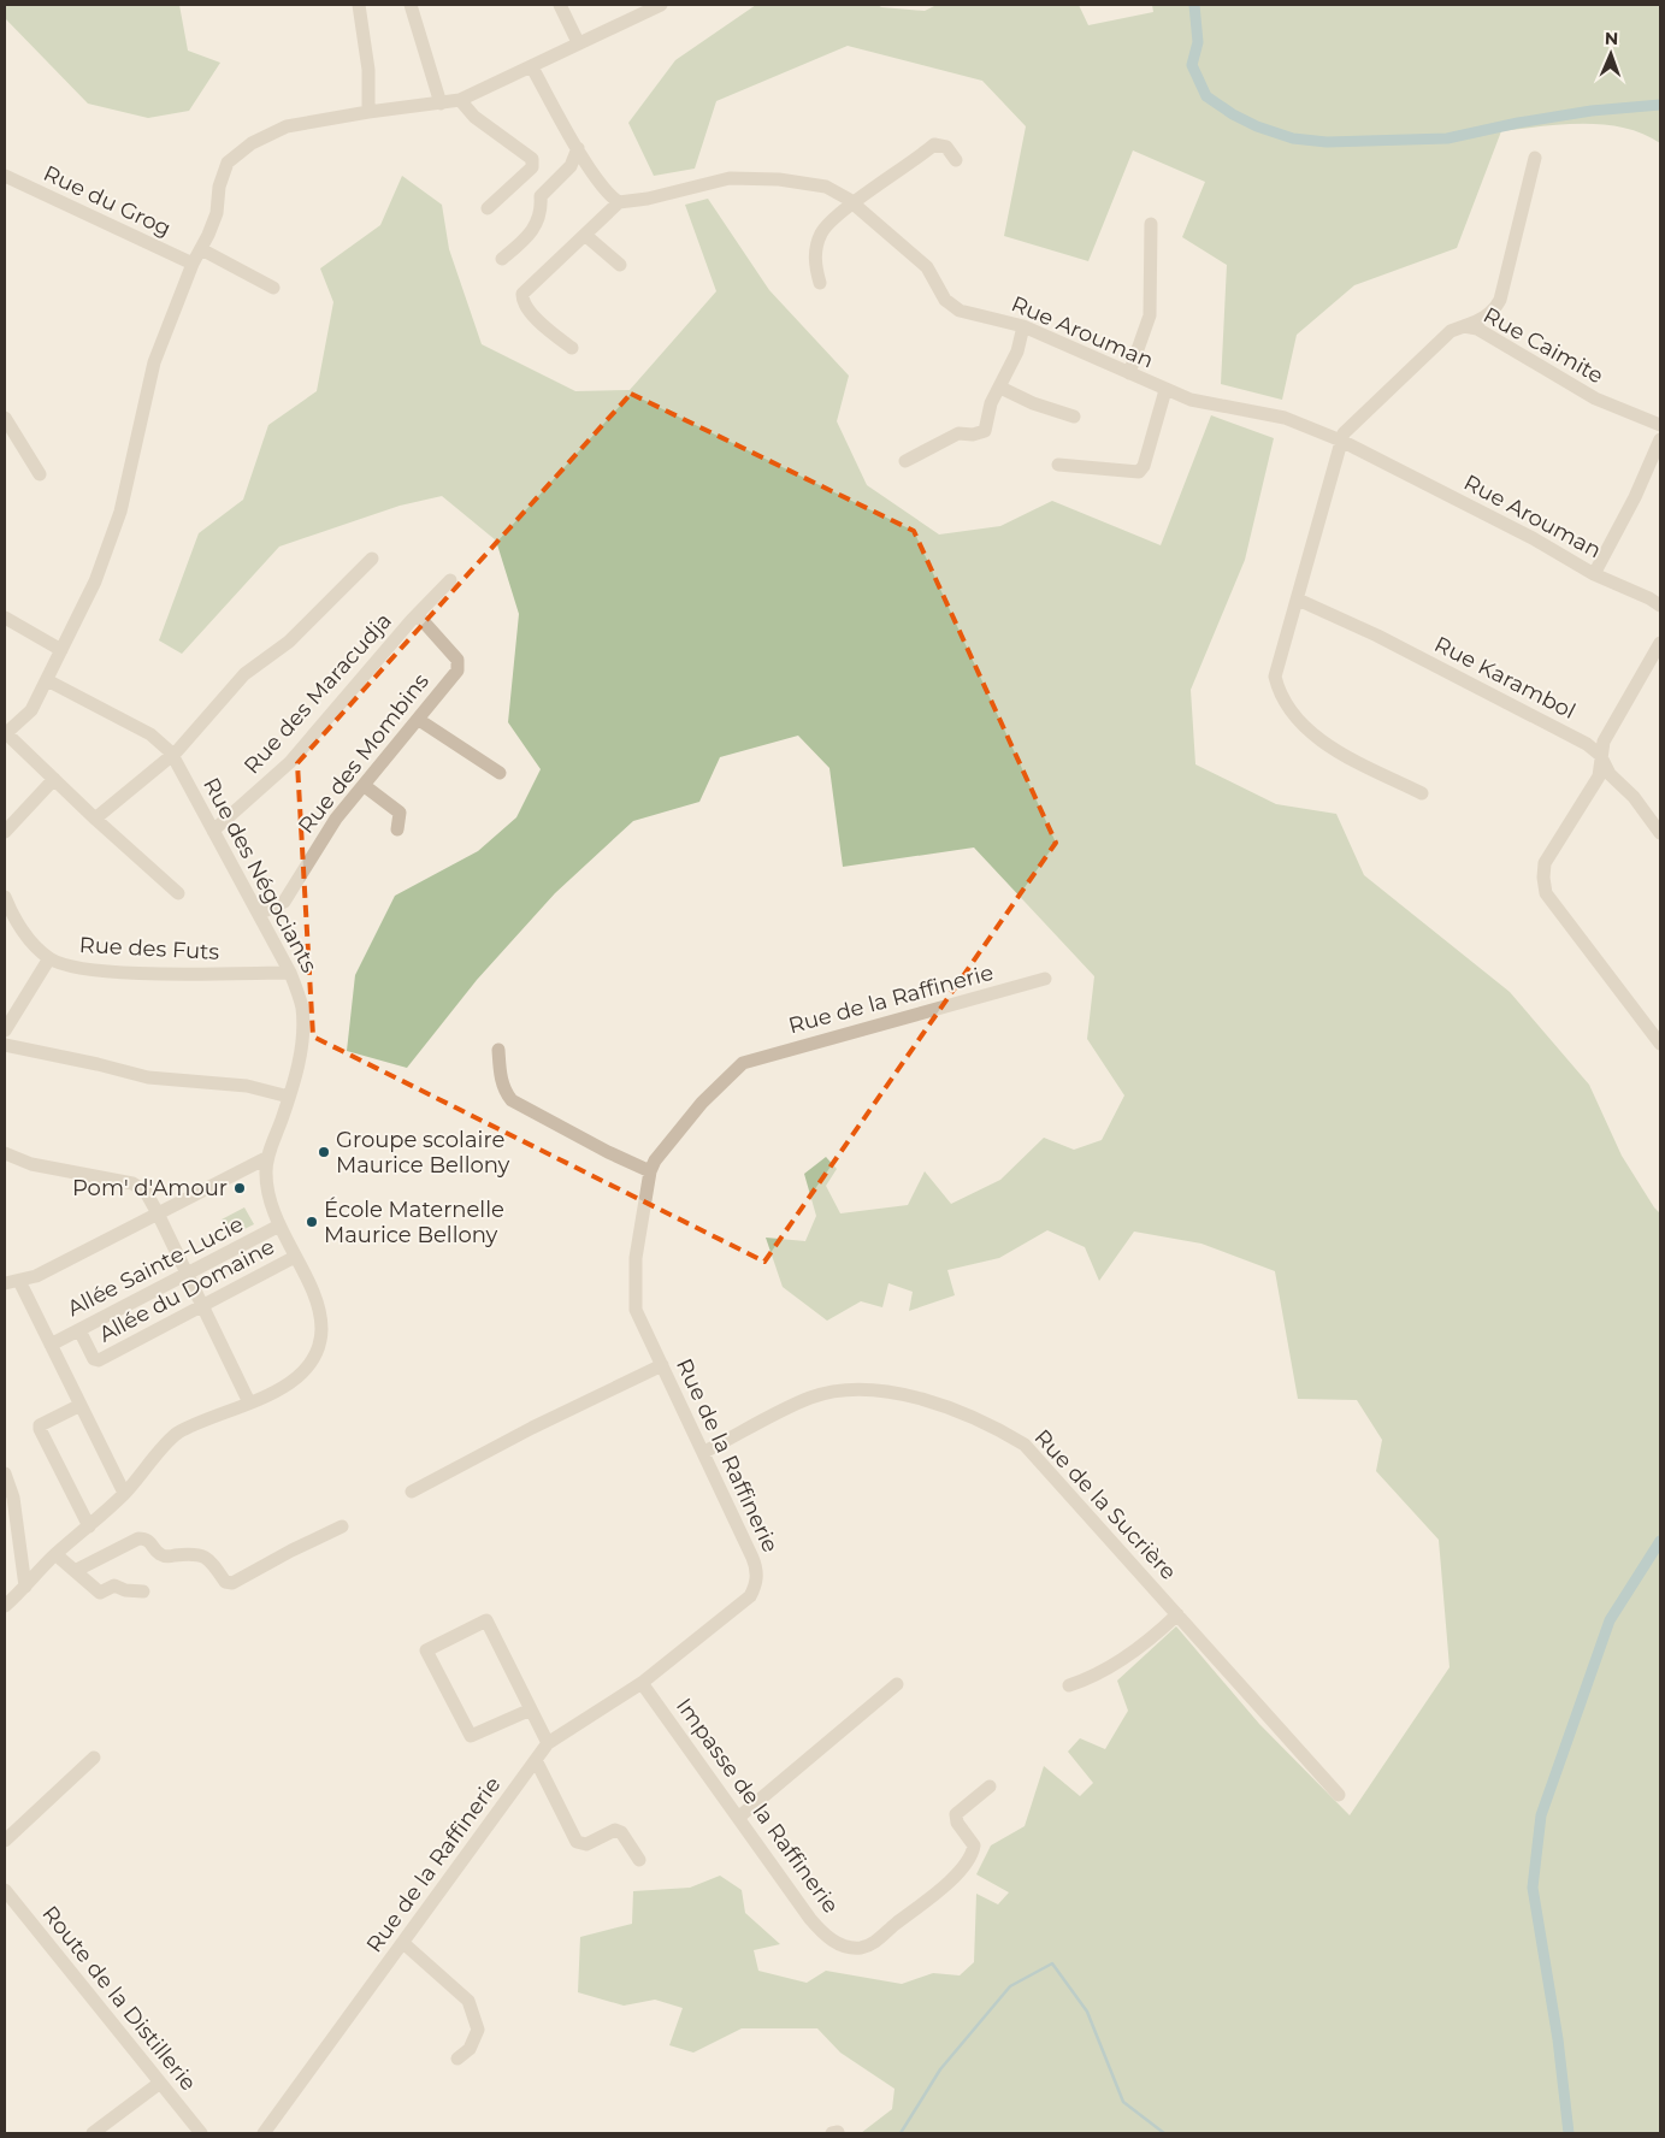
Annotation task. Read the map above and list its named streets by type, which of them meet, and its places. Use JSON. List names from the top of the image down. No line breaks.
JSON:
{"streets":{"street":["Rue du Grog","Rue Arouman","Rue Caimite","Rue Karambol","Rue des Maracudja","Rue des Mombins","Rue des Négociants","Rue des Futs","Rue de la Raffinerie","Allée Sainte-Lucie","Allée du Domaine","Rue de la Sucrière","Impasse de la Raffinerie","Route de la Distillerie"]},"crossings":[["Rue Arouman","Rue Caimite"],["Rue des Maracudja","Rue des Mombins"],["Rue des Maracudja","Rue des Négociants"],["Rue des Mombins","Rue des Négociants"],["Rue des Négociants","Rue des Futs"],["Rue des Négociants","Allée Sainte-Lucie"],["Rue des Négociants","Allée du Domaine"],["Rue de la Raffinerie","Rue de la Sucrière"],["Rue de la Raffinerie","Impasse de la Raffinerie"],["Allée Sainte-Lucie","Allée du Domaine"]],"places":["Groupe scolaire Maurice Bellony","Pom' d'Amour","École Maternelle Maurice Bellony"],"north":"top"}
